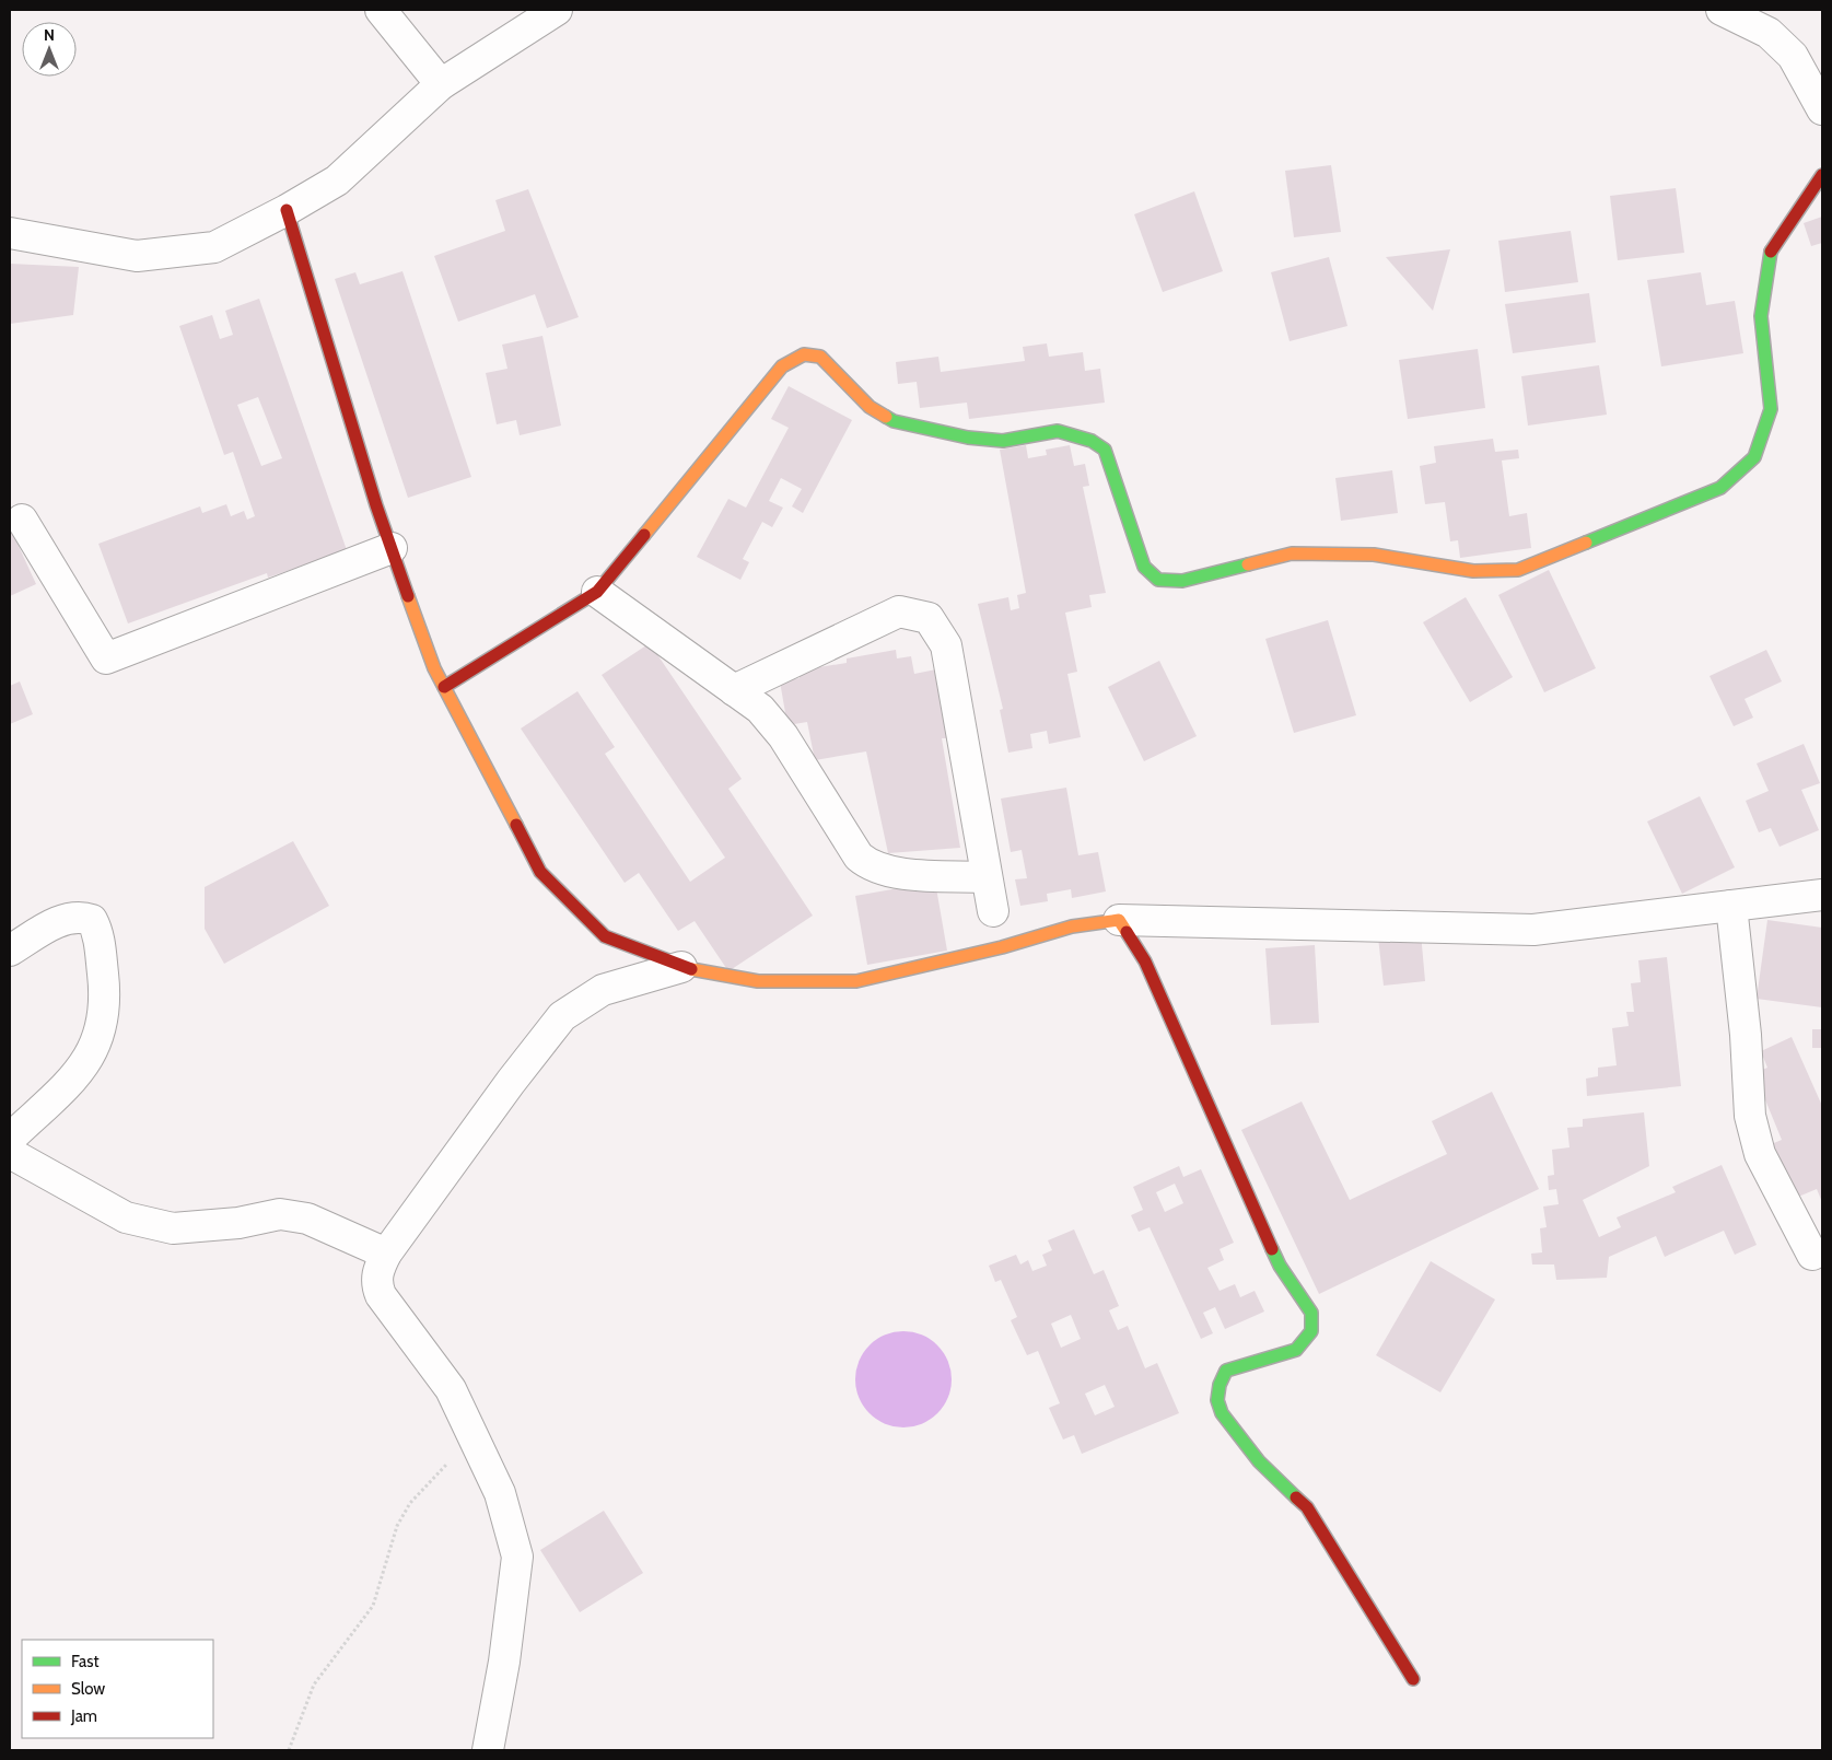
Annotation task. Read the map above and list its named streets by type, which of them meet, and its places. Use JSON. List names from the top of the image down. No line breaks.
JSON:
{"legend":["Fast","Slow","Jam"],"north":"top"}
